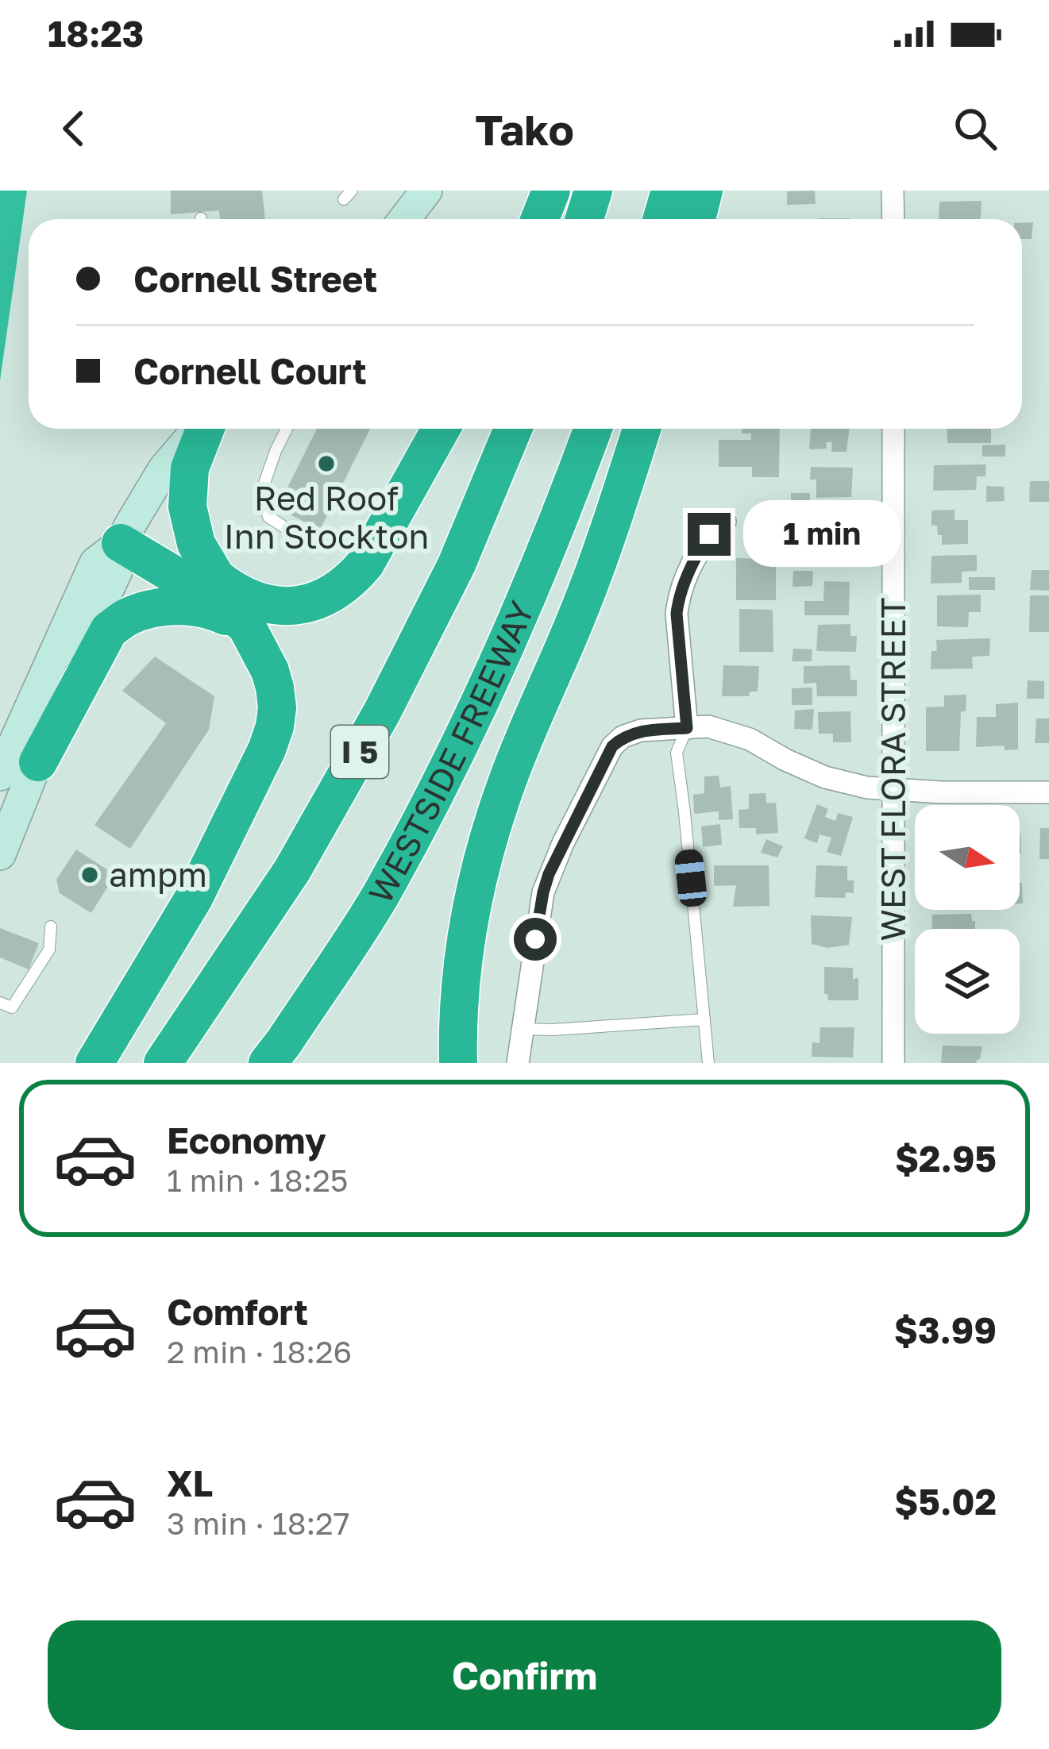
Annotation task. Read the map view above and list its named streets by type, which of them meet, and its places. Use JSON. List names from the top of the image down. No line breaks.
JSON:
{"streets":{"highway":["WESTSIDE FREEWAY","I 5"],"street":["WEST FLORA STREET"]},"places":["Red Roof Inn Stockton","ampm"],"north":"right","page":{"status":"18:23","header":"Tako","banner":["Cornell Street","Cornell Court"],"bubble":"1 min","list":[{"name":"Economy","note":"1 min · 18:25","value":"$2.95"},{"name":"Comfort","note":"2 min · 18:26","value":"$3.99"},{"name":"XL","note":"3 min · 18:27","value":"$5.02"}],"buttons":"Confirm"}}
